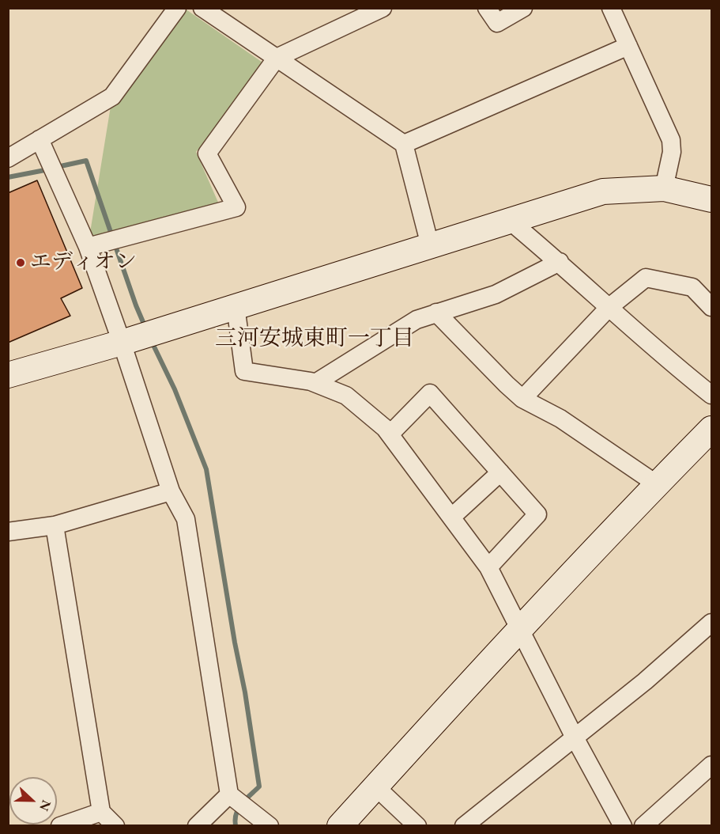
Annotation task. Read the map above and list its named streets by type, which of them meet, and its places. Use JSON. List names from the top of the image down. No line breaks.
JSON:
{"districts":["三河安城東町一丁目"],"places":["エディオン"],"north":"right"}
